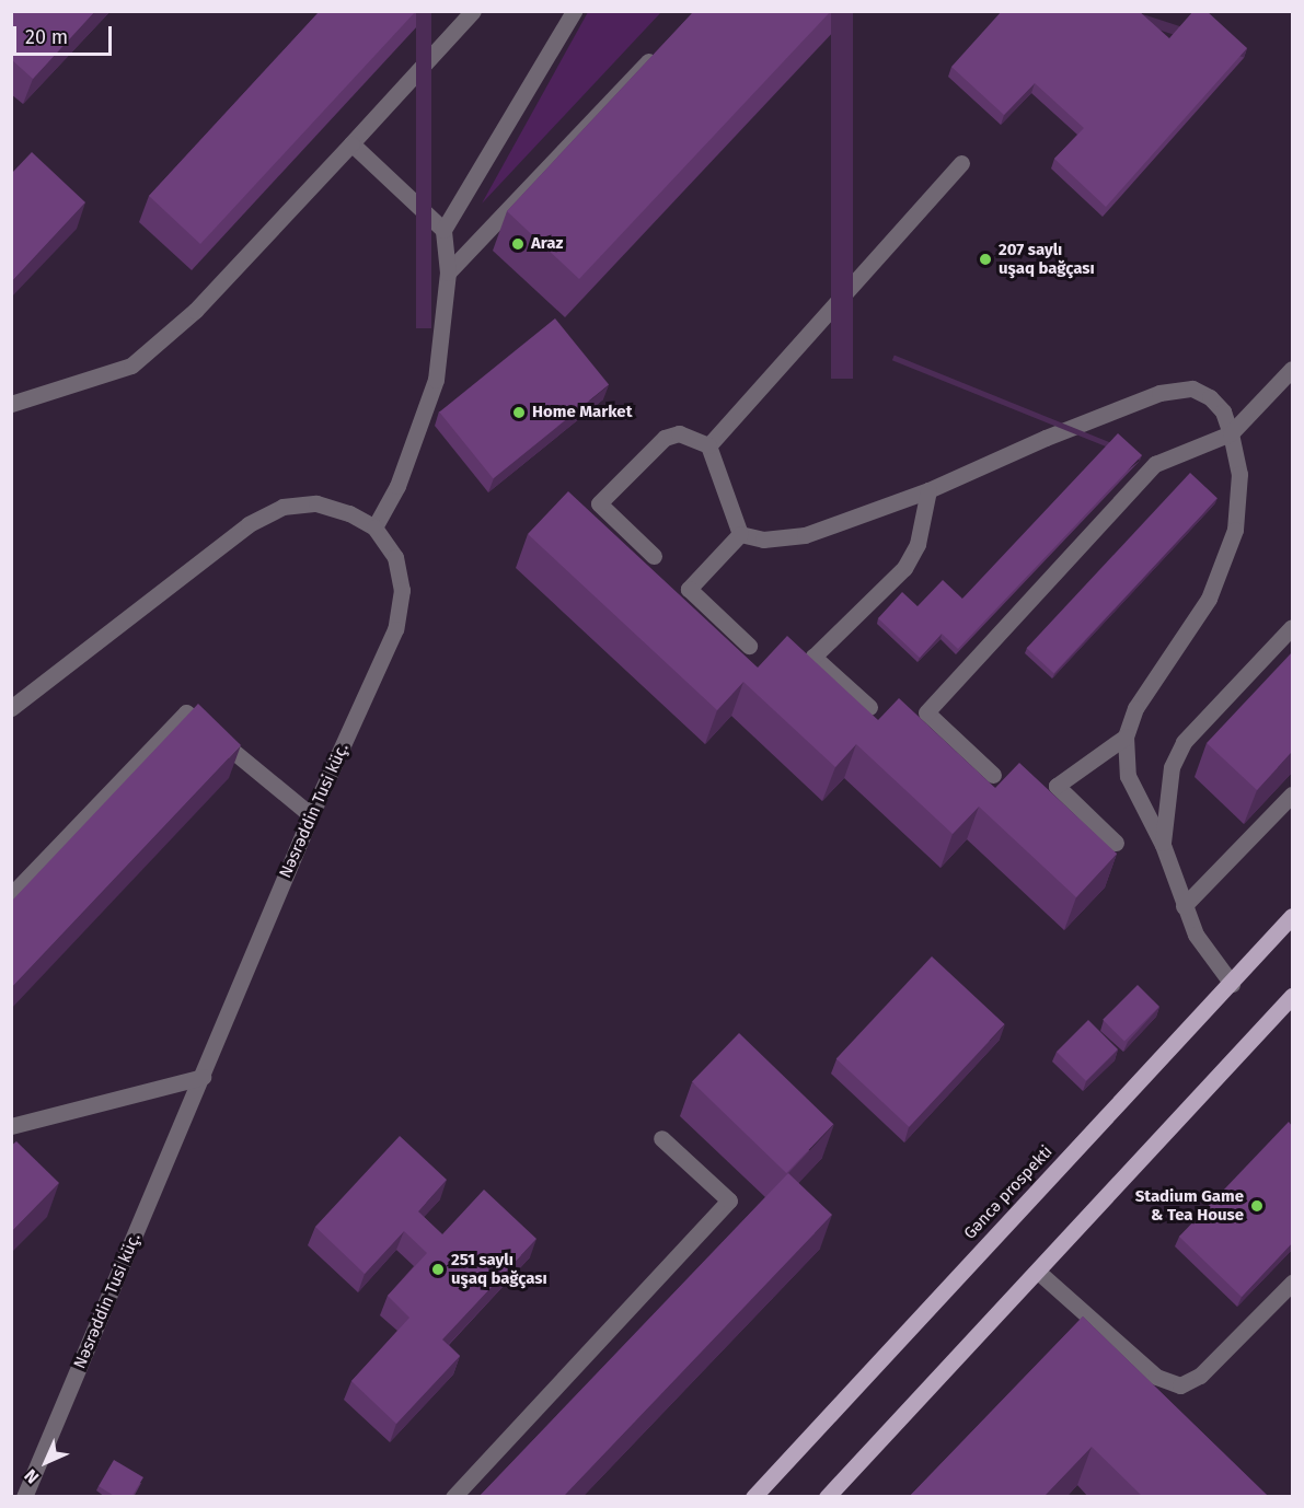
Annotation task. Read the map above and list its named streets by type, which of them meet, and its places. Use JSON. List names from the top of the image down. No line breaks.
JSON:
{"streets":{"main road":["Gəncə prospekti"],"street":["Nəsrəddin Tusi küç."]},"places":["Araz","207 saylı uşaq bağçası","Home Market","Stadium Game & Tea House","251 saylı uşaq bağçası"],"scale_bar":"20 m","north":"bottom left"}
